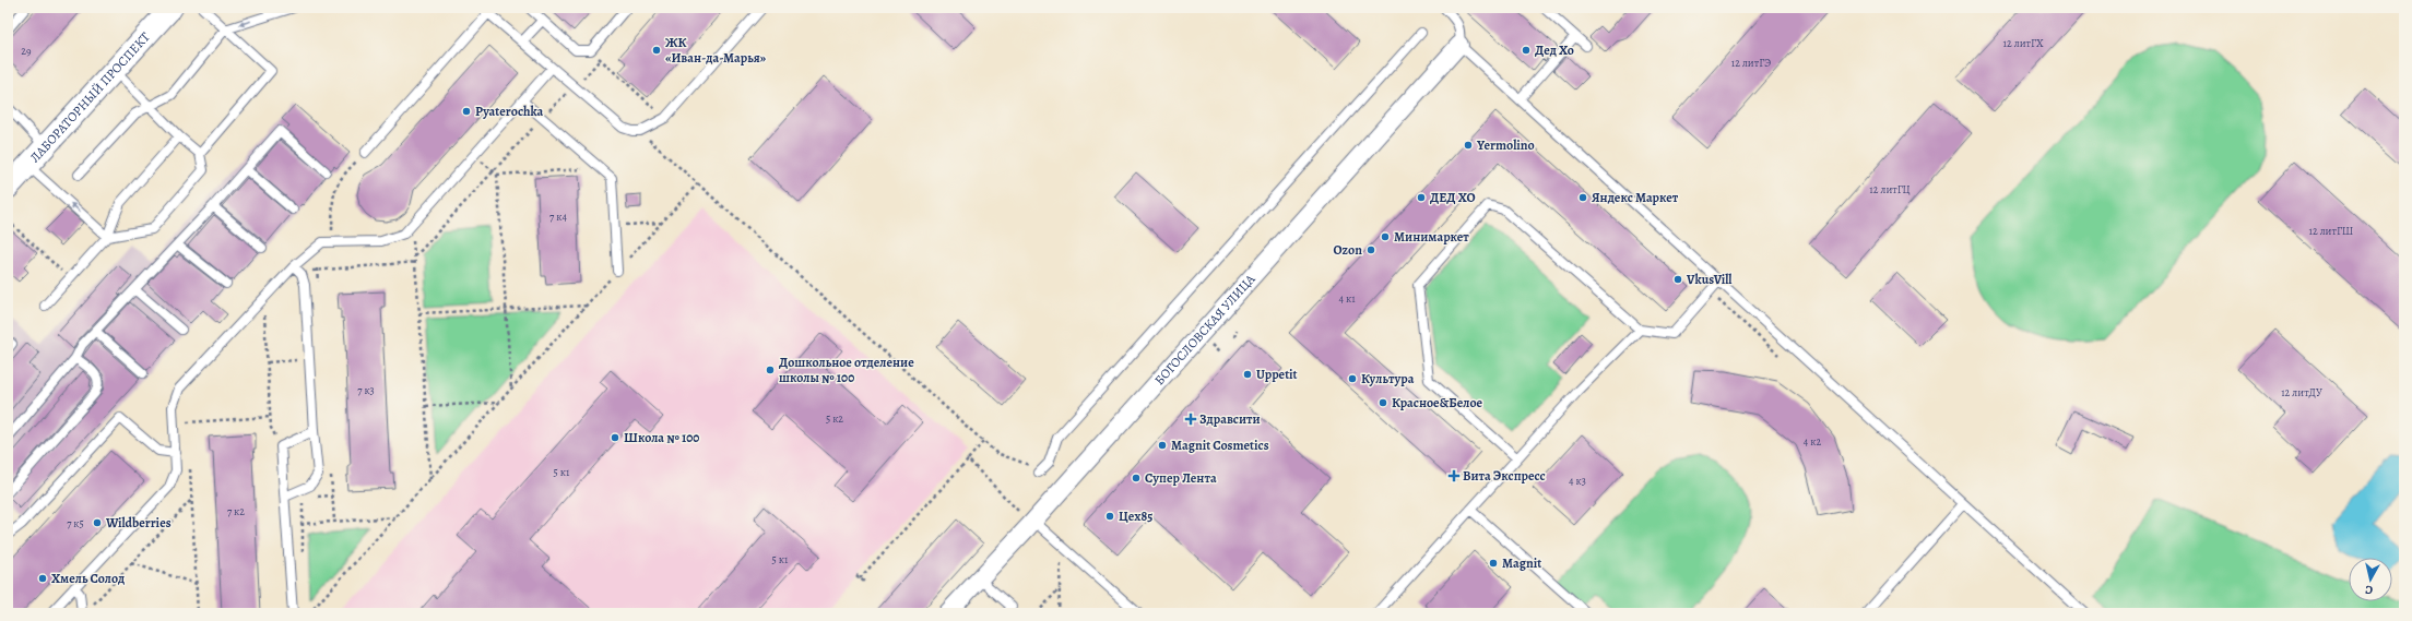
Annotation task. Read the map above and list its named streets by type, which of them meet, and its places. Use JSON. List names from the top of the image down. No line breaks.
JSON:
{"streets":{"street":["ЛАБОРАТОРНЫЙ ПРОСПЕКТ","БОГОСЛОВСКАЯ УЛИЦА"]},"places":{"other":["ЖК «Иван-да-Марья»","Дед Хо","Pyaterochka","Yermolino","ДЕД ХО","Яндекс Маркет","Минимаркет","Ozon","VkusVill","Дошкольное отделение школы № 100","Uppetit","Культура","Красное&Белое","Школа № 100","Magnit Cosmetics","Супер Лента","Цех85","Wildberries","Magnit","Хмель Солод"],"health":["Здравсити","Вита Экспресс"]},"house_numbers":["12 литГХ","29","12 литГЭ","12 литГЦ","7 к4","12 литГШ","4 к1","7 к3","12 литДУ","5 к2","4 к2","5 к1","4 к3","7 к2","7 к5","5 к1"],"north":"bottom"}
